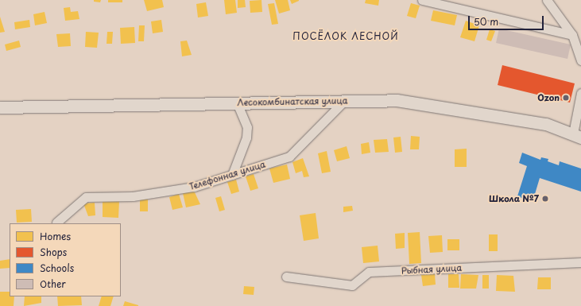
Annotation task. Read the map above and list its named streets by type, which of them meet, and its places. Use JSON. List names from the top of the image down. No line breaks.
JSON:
{"streets":{"street":["Лесокомбинатская улица","Телефонная улица","Рыбная улица"]},"crossings":[["Лесокомбинатская улица","Телефонная улица"]],"districts":["ПОСЁЛОК ЛЕСНОЙ"],"places":["Ozon","Школа №7"],"legend":["Homes","Shops","Schools","Other"],"scale_bar":"50 m"}
